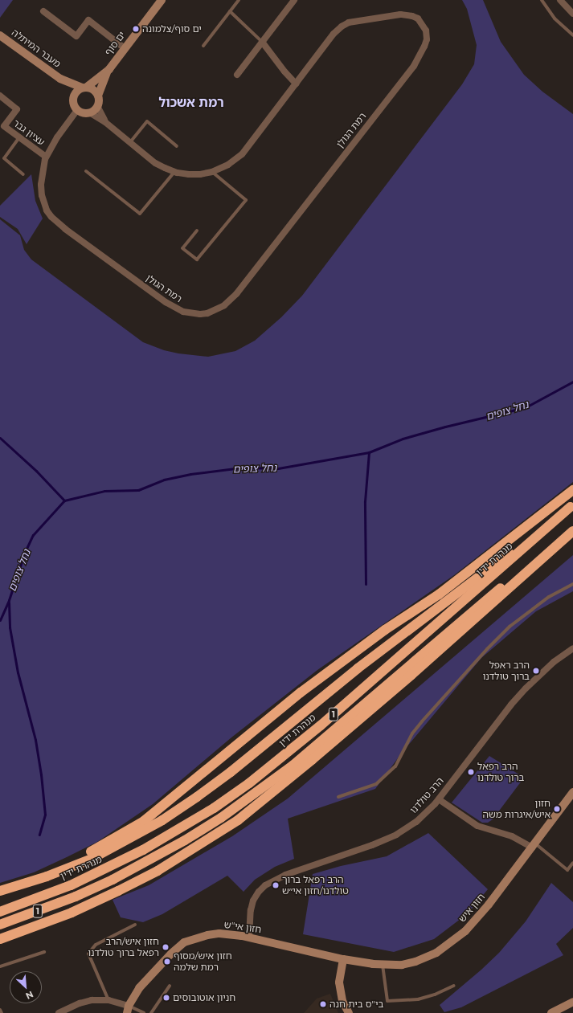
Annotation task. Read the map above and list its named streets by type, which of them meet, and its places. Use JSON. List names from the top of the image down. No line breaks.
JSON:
{"streets":{"highway":["מנהרת ידין","1"],"street":["ים סוף","מעבר המיתלה","רמת הגולן","עציון גבר","הרב טולדנו","חזון איש","חזון אי\"ש"]},"crossings":[["ים סוף","מעבר המיתלה"],["ים סוף","רמת הגולן"],["מעבר המיתלה","רמת הגולן"],["רמת הגולן","עציון גבר"],["הרב טולדנו","חזון אי\"ש"],["חזון איש","חזון אי\"ש"]],"districts":["רמת אשכול"],"water":["נחל צופים"],"places":["ים סוף/צלמונה","הרב ראפל ברוך טולדנו","הרב רפאל ברוך טולדנו","חזון איש/איגרות משה","הרב רפאל ברוך טולדנו/חזון אי״ש","חזון איש/הרב רפאל ברוך טולדנו","חזון איש/מסוף רמת שלמה","חניון אוטובוסים","בי\"ס בית חנה"],"north":"bottom right"}
